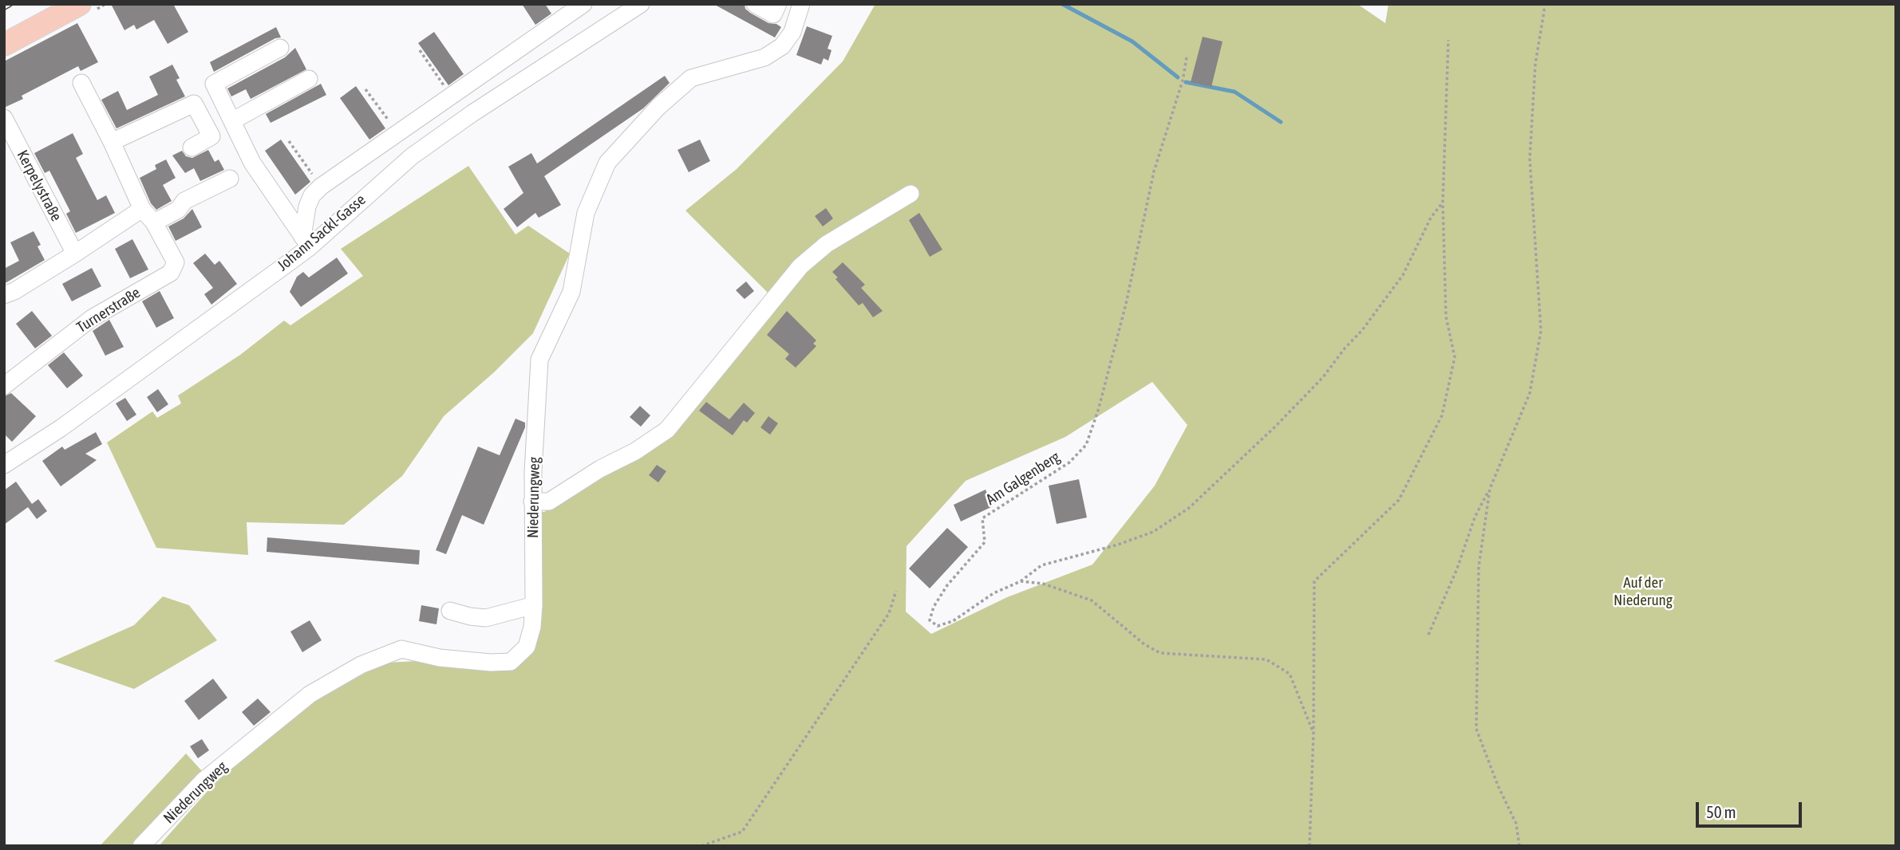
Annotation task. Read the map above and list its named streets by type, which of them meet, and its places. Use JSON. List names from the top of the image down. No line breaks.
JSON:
{"streets":{"street":["Kerpelystraße","Johann Sackl-Gasse","Turnerstraße","Niederungweg"],"path":["Am Galgenberg"]},"parks":["Auf der Niederung"],"scale_bar":"50 m"}
